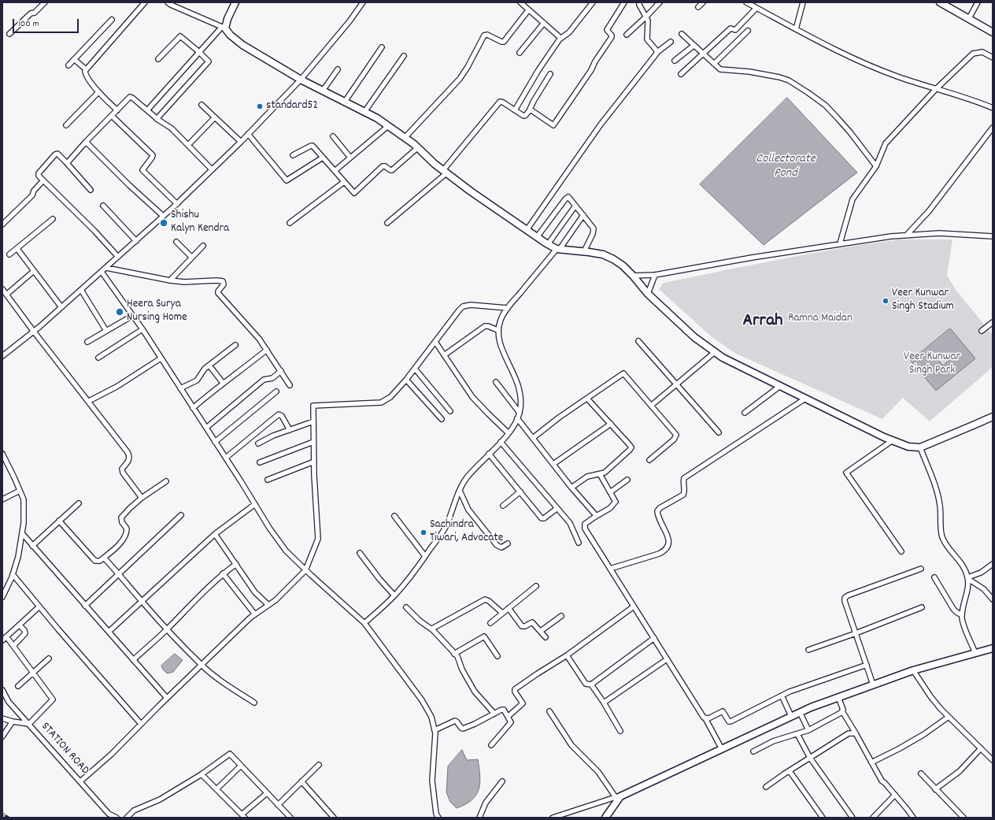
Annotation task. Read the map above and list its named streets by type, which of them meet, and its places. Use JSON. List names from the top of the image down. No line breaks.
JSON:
{"streets":{"street":["STATION ROAD"]},"districts":["Arrah"],"water":["Collectorate Pond"],"parks":["Ramna Maidan","Veer Kunwar Singh Park"],"places":["standard52","Shishu Kalyn Kendra","Veer Kunwar Singh Stadium","Heera Surya Nursing Home","Sachindra Tiwari, Advocate"],"scale_bar":"100 m"}
